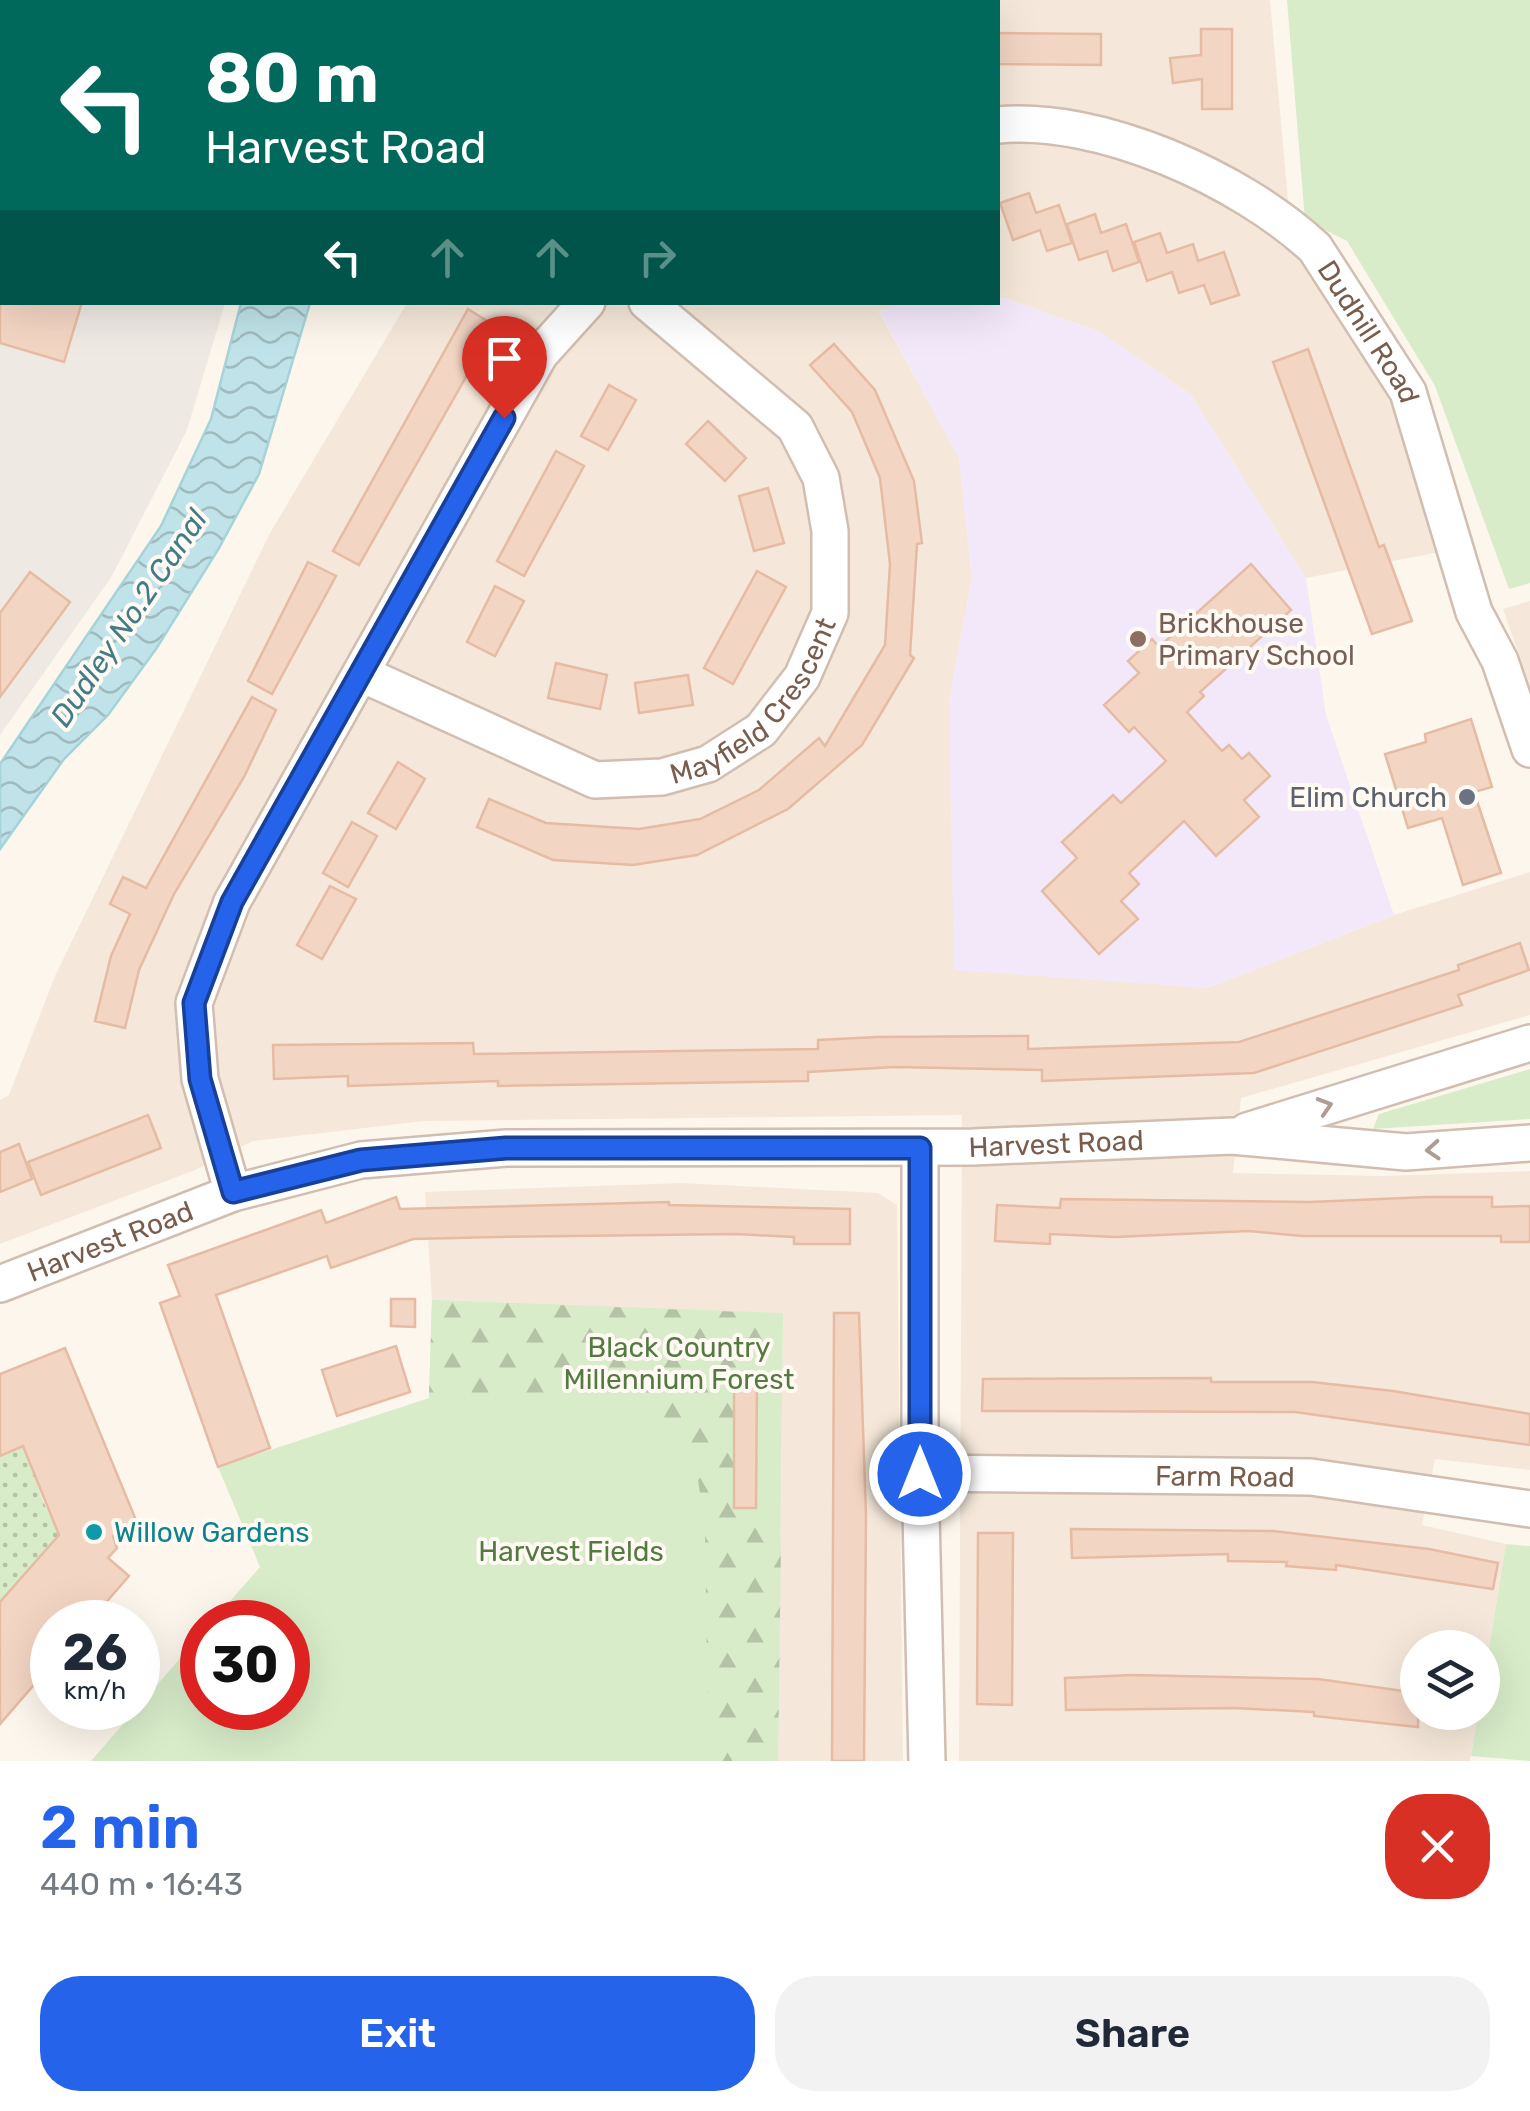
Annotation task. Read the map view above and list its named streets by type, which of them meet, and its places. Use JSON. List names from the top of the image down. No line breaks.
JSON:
{"streets":{"street":["Dudhill Road","Mayfield Crescent","Harvest Road","Farm Road"]},"water":["Dudley No.2 Canal"],"parks":["Black Country Millennium Forest","Harvest Fields"],"places":["Brickhouse Primary School","Elim Church","Willow Gardens"],"page":{"turn":["80 m","Harvest Road"],"speed":"26 km/h","limit":"30","heading":["2 min","440 m · 16:43"],"buttons":["Exit","Share"]}}
